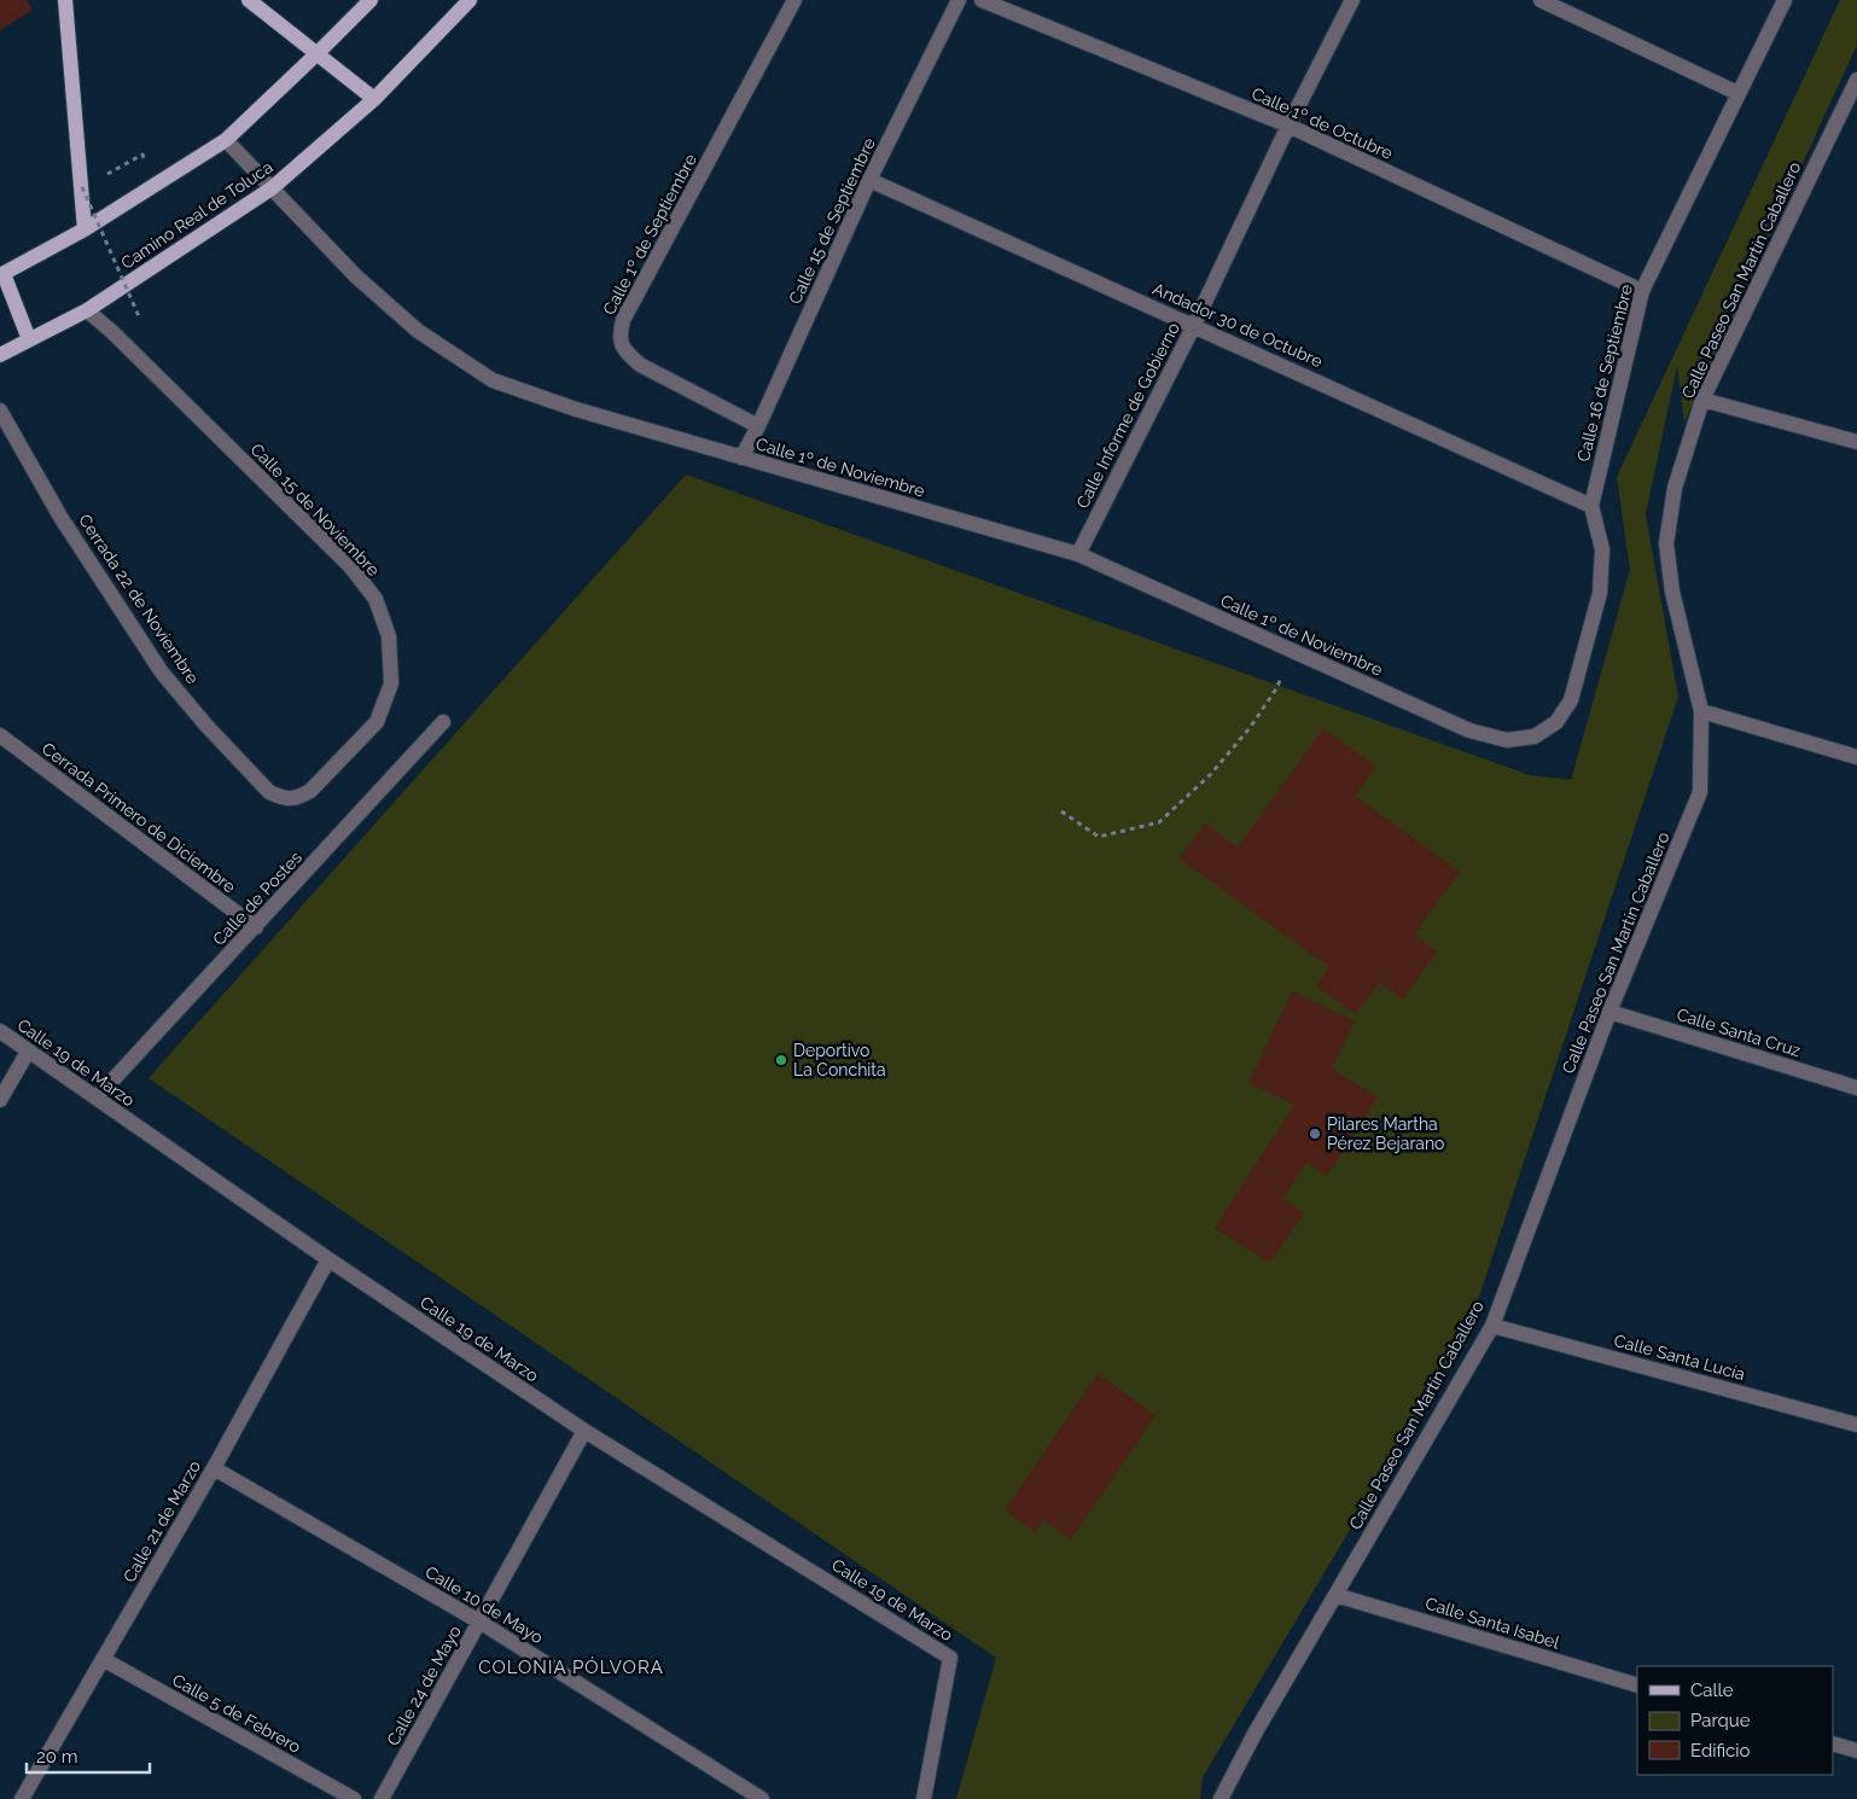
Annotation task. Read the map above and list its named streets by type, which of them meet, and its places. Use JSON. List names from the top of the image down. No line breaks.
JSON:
{"streets":{"main road":["Camino Real de Toluca"],"street":["Calle 1º de Octubre","Calle 15 de Septiembre","Calle 1º de Septiembre","Calle Paseo San Martín Caballero","Andador 30 de Octubre","Calle 16 de Septiembre","Calle Informe de Gobierno","Calle 1º de Noviembre","Calle 15 de Noviembre","Cerrada 22 de Noviembre","Cerrada Primero de Diciembre","Calle de Postes","Calle Santa Cruz","Calle 19 de Marzo","Calle Santa Lucía","Calle 21 de Marzo","Calle 10 de Mayo","Calle Santa Isabel","Calle 24 de Mayo","Calle 5 de Febrero"]},"crossings":[["Calle 1º de Octubre","Calle 16 de Septiembre"],["Calle 1º de Octubre","Calle Informe de Gobierno"],["Camino Real de Toluca","Calle 1º de Noviembre"],["Camino Real de Toluca","Calle 15 de Noviembre"],["Calle 15 de Septiembre","Calle 1º de Septiembre"],["Calle 15 de Septiembre","Andador 30 de Octubre"],["Calle 15 de Septiembre","Calle 1º de Noviembre"],["Calle Paseo San Martín Caballero","Calle Santa Cruz"],["Calle Paseo San Martín Caballero","Calle Santa Lucía"],["Calle Paseo San Martín Caballero","Calle Santa Isabel"],["Andador 30 de Octubre","Calle 16 de Septiembre"],["Andador 30 de Octubre","Calle Informe de Gobierno"],["Calle 16 de Septiembre","Calle 1º de Noviembre"],["Calle Informe de Gobierno","Calle 1º de Noviembre"],["Calle 15 de Noviembre","Cerrada 22 de Noviembre"],["Cerrada Primero de Diciembre","Calle de Postes"],["Calle de Postes","Calle 19 de Marzo"],["Calle 19 de Marzo","Calle 21 de Marzo"],["Calle 19 de Marzo","Calle 24 de Mayo"],["Calle 21 de Marzo","Calle 10 de Mayo"],["Calle 21 de Marzo","Calle 5 de Febrero"],["Calle 10 de Mayo","Calle 24 de Mayo"]],"districts":["COLONIA PÓLVORA"],"places":["Deportivo La Conchita","Pilares Martha Pérez Bejarano"],"legend":["Calle","Parque","Edificio"],"scale_bar":"20 m"}
